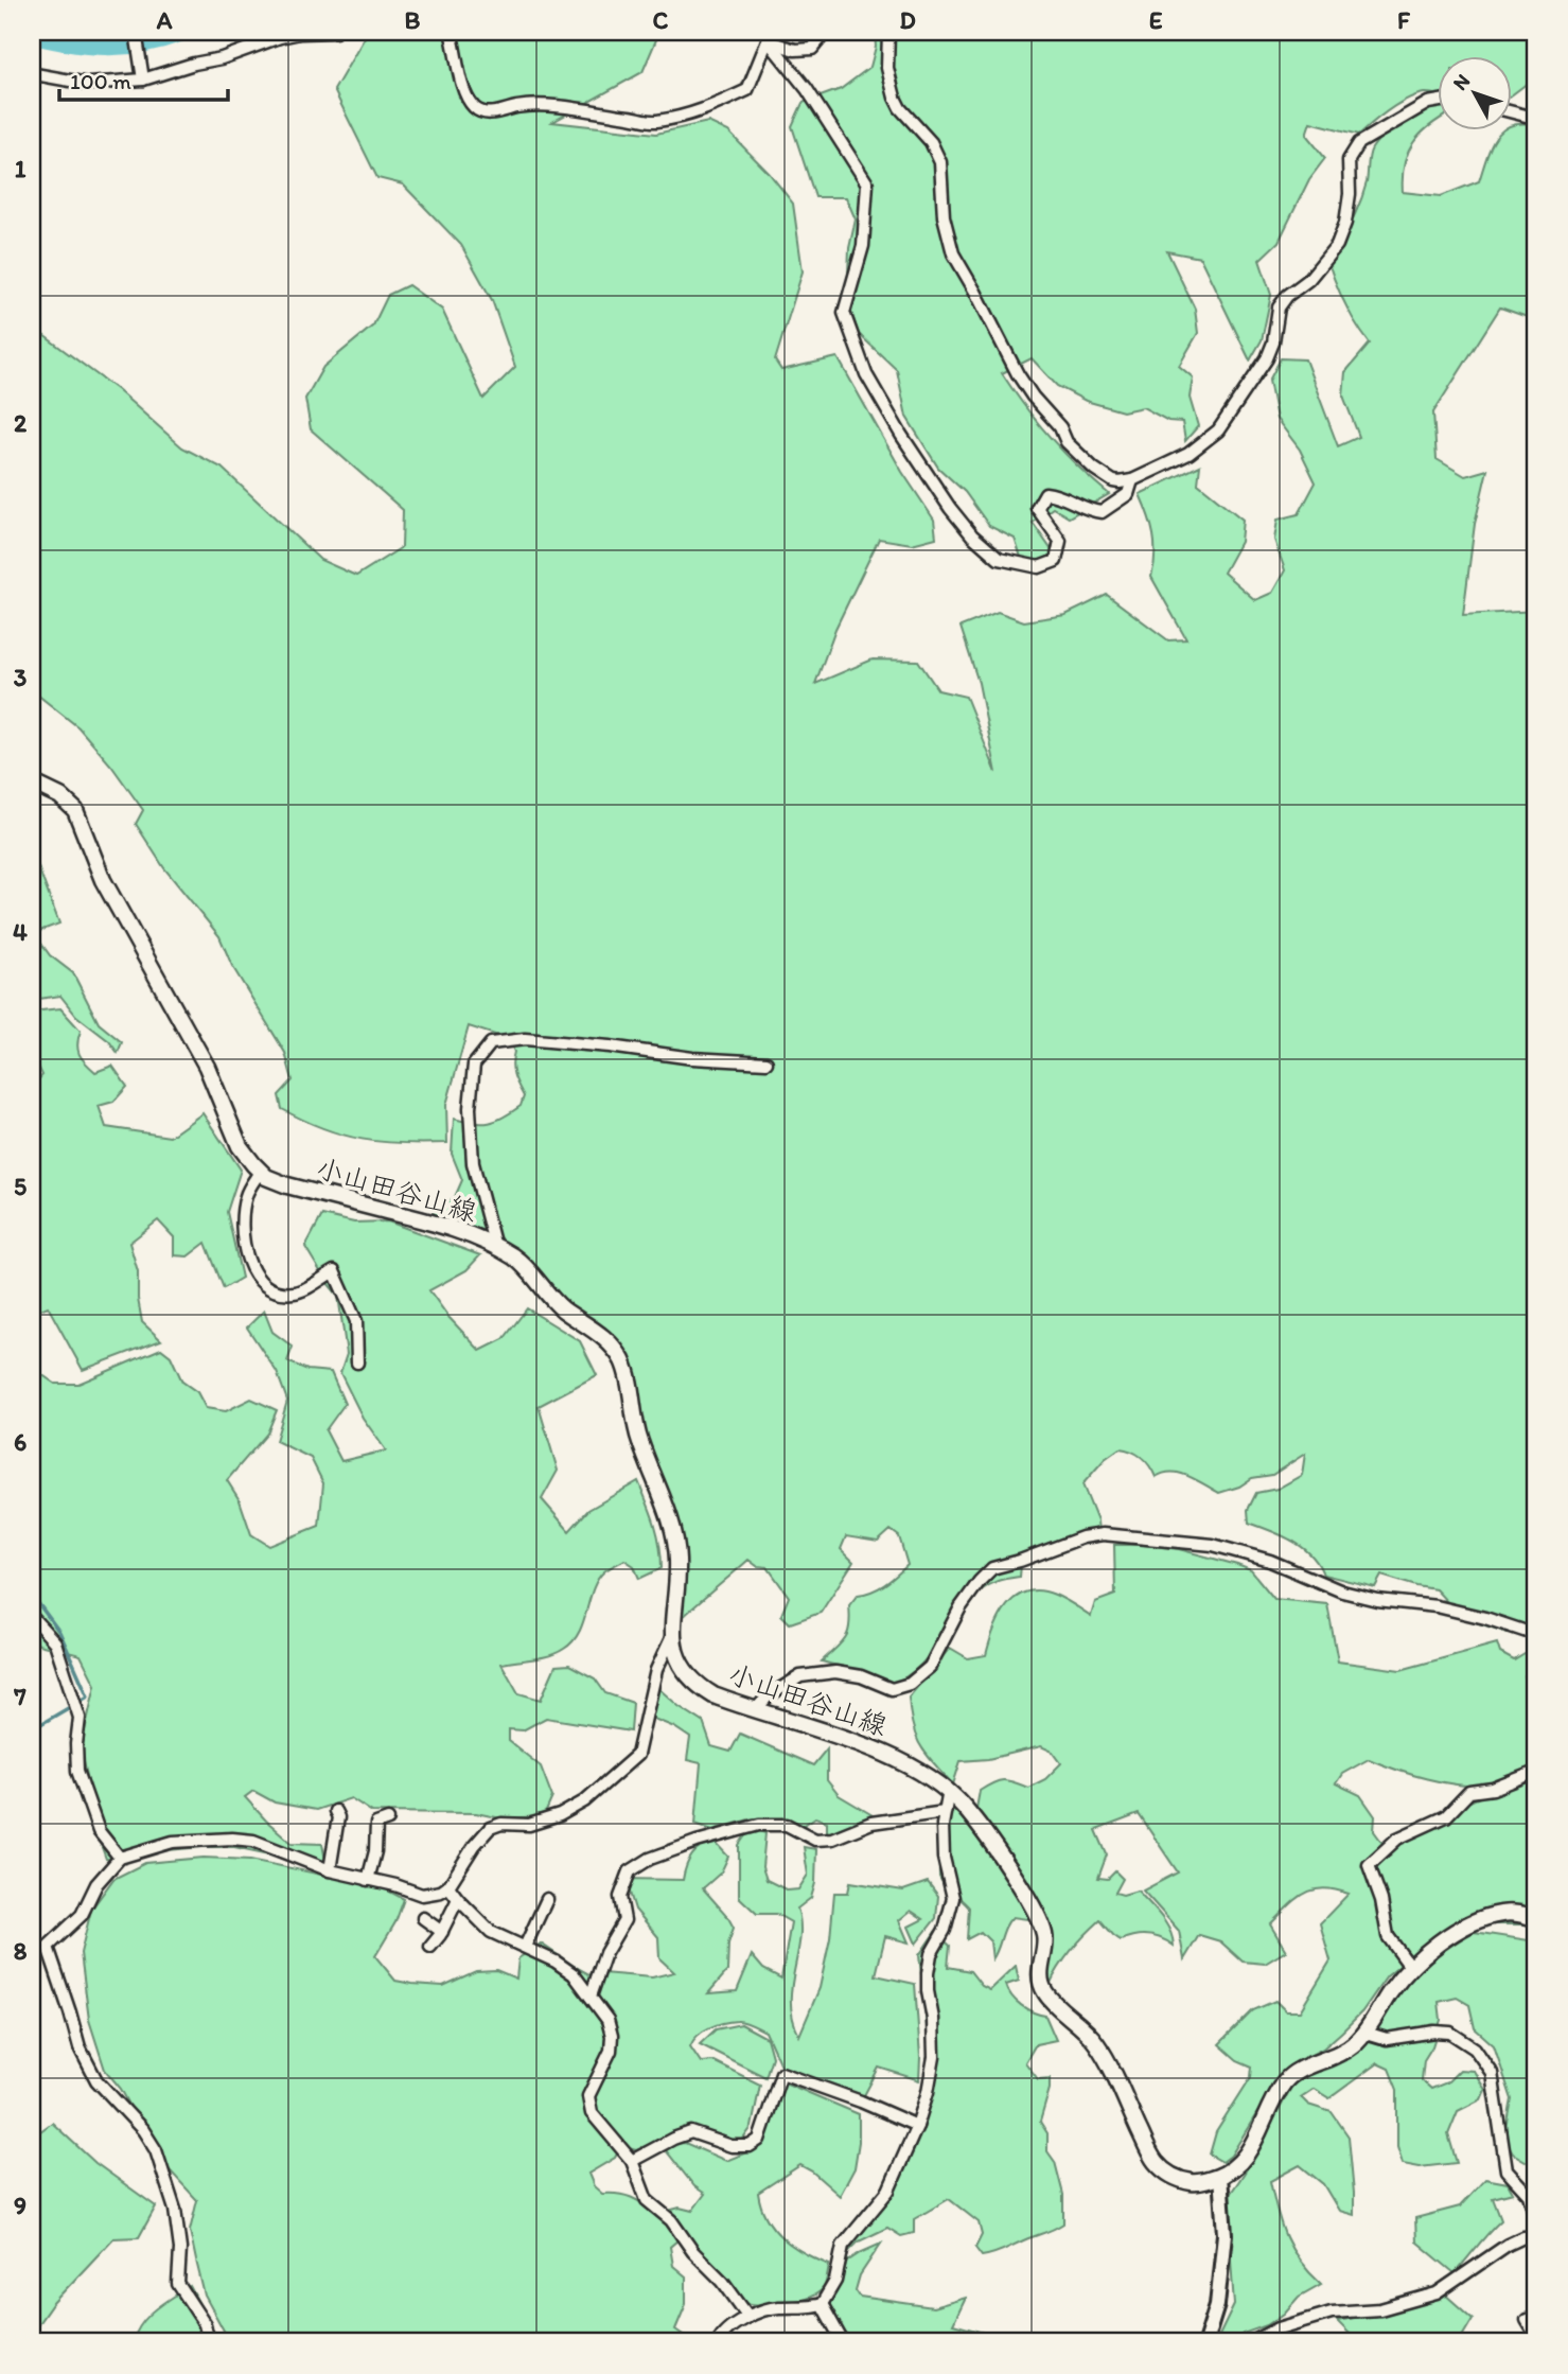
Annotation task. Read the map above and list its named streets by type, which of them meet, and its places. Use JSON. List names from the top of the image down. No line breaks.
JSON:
{"streets":{"main road":["小山田谷山線"]},"scale_bar":"100 m","north":"top left","grid":{"columns":["A","B","C","D","E","F"],"rows":["1","2","3","4","5","6","7","8","9"]}}
